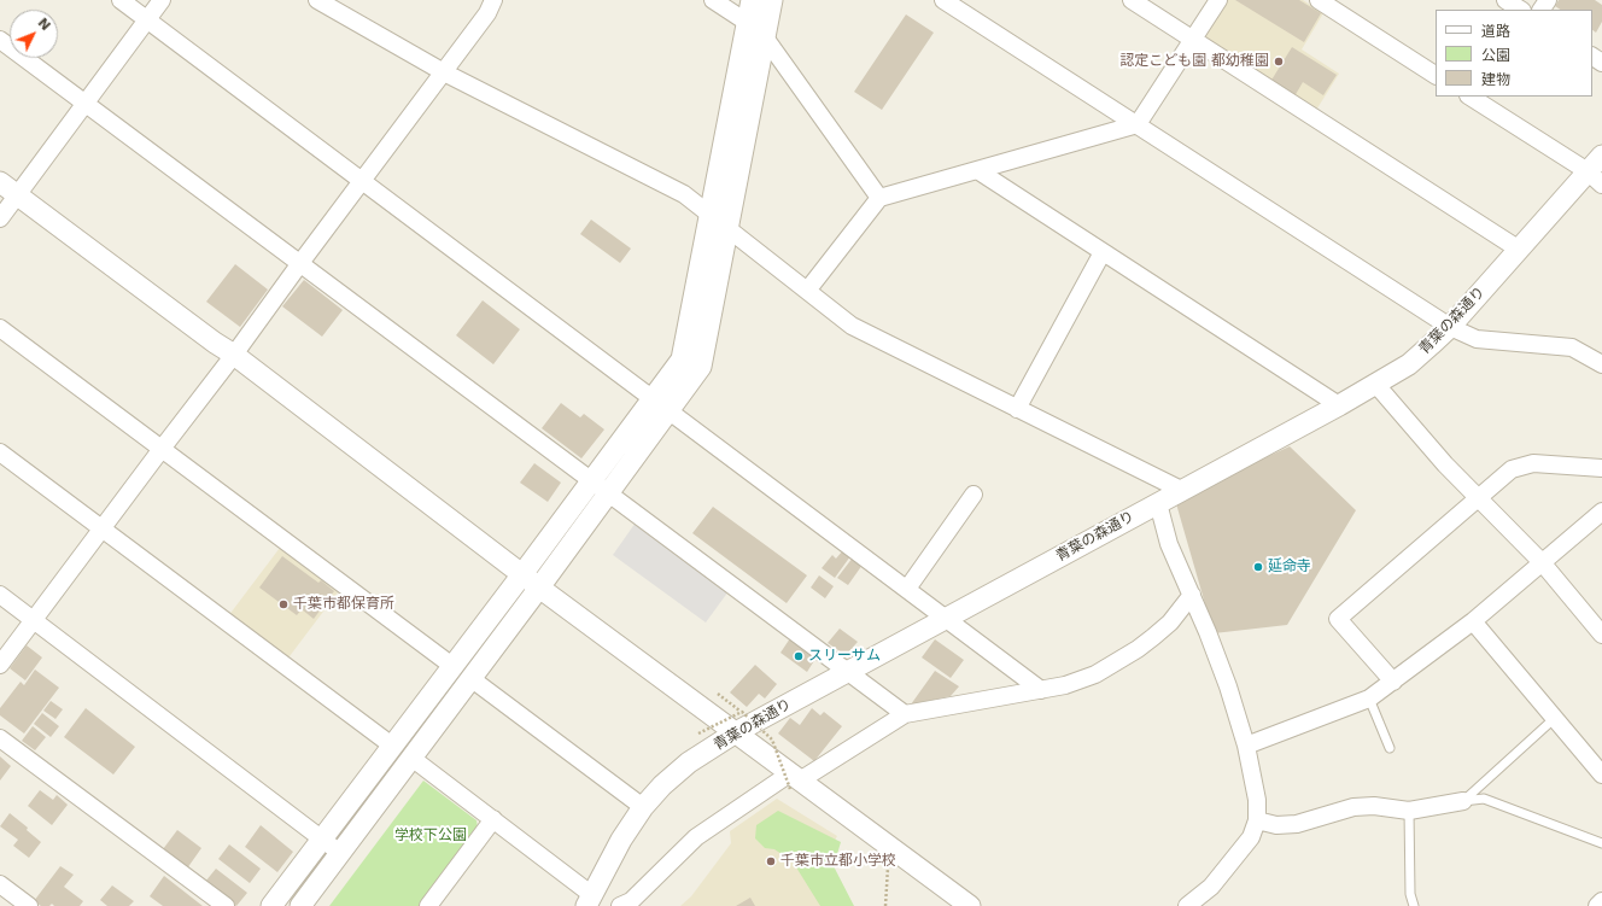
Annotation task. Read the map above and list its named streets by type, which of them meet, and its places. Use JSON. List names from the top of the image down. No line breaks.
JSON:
{"streets":{"street":["青葉の森通り"]},"parks":["学校下公園"],"places":["認定こども園 都幼稚園","延命寺","千葉市都保育所","スリーサム","千葉市立都小学校"],"legend":["道路","公園","建物"],"north":"top right"}
